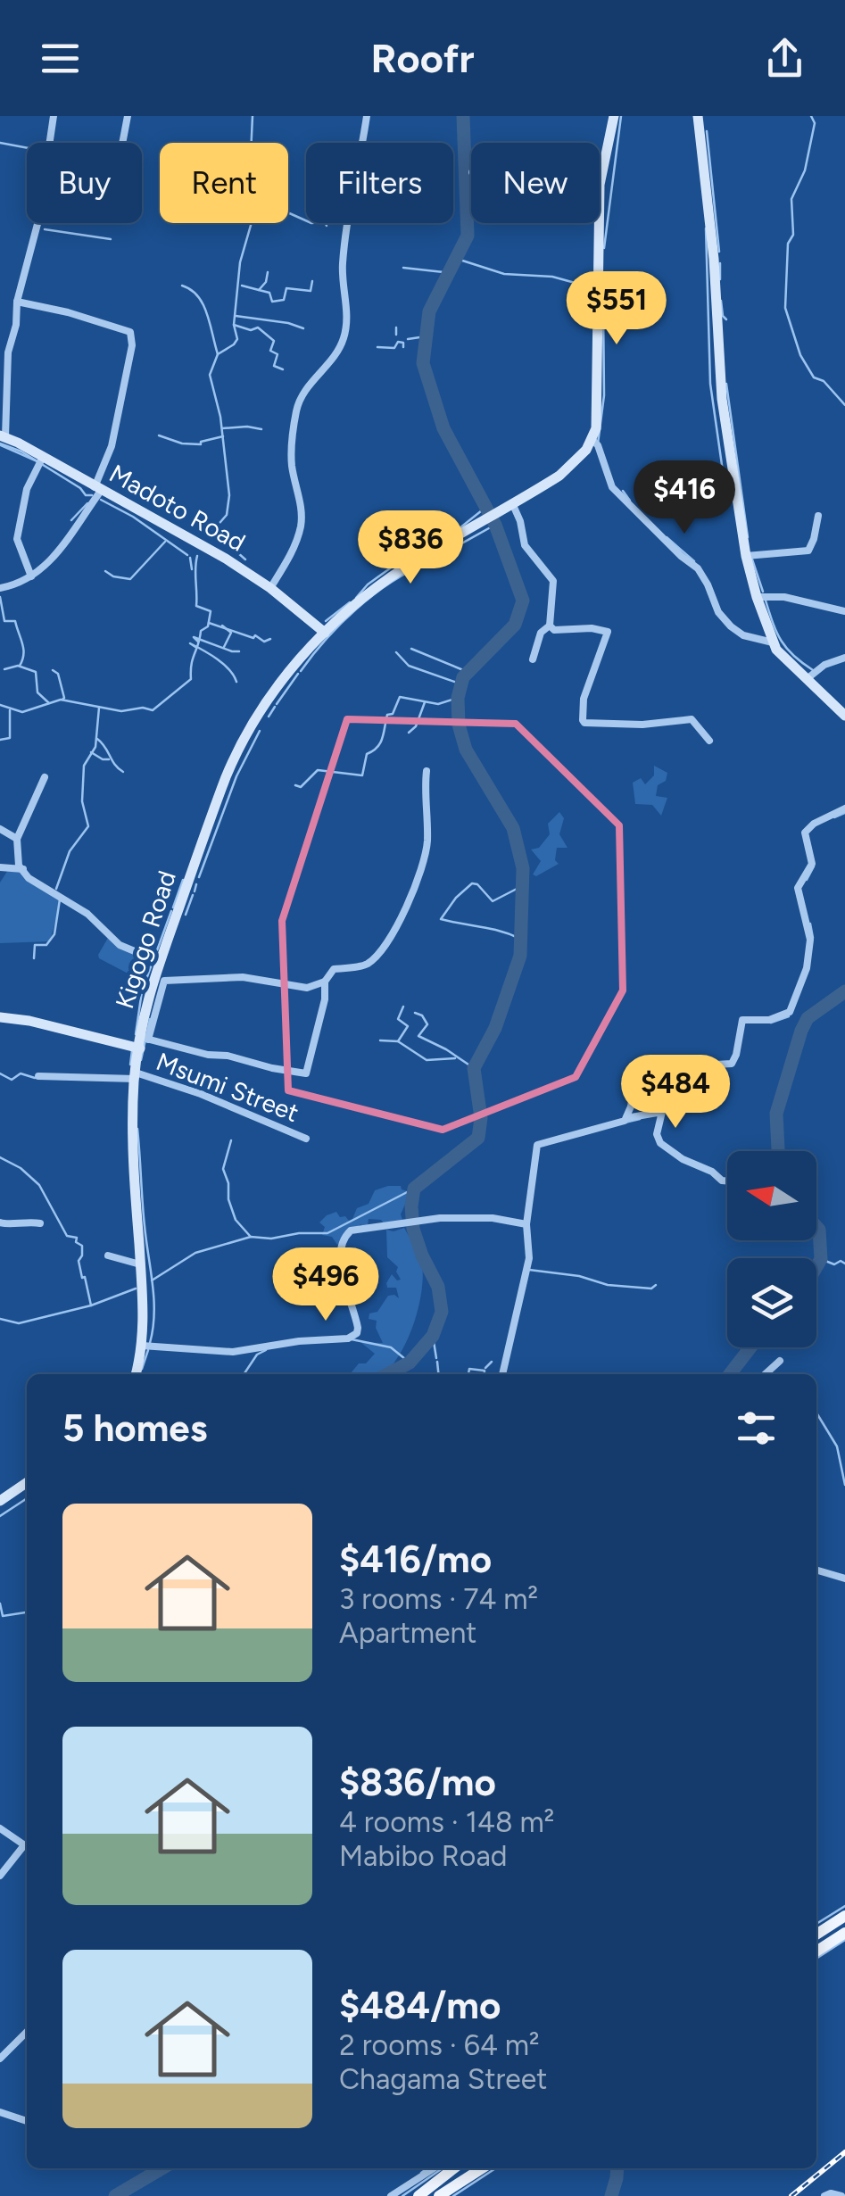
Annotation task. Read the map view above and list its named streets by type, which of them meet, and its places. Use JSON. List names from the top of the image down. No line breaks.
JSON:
{"streets":{"main road":["Madoto Road","Kigogo Road"],"street":["Msumi Street"]},"crossings":[["Madoto Road","Kigogo Road"],["Kigogo Road","Msumi Street"]],"north":"left","page":{"header":"Roofr","chip":["Buy","Rent","Filters","New"],"price":["$551","$416","$836","$484","$496"],"heading":"5 homes","list":[{"name":"$416/mo","note":"3 rooms · 74 m² · Apartment"},{"name":"$836/mo","note":"4 rooms · 148 m² · Mabibo Road"},{"name":"$484/mo","note":"2 rooms · 64 m² · Chagama Street"}]}}
